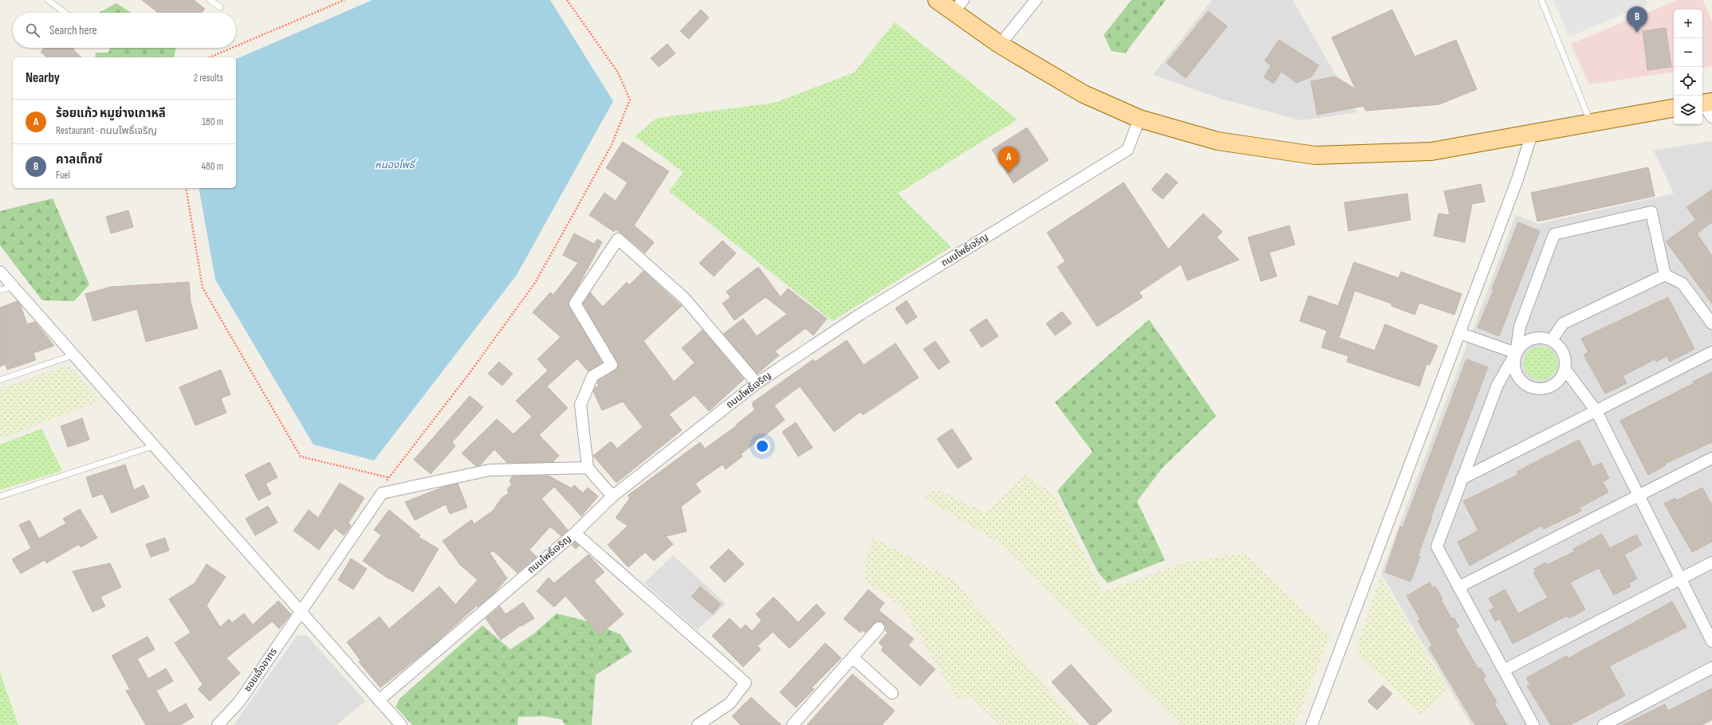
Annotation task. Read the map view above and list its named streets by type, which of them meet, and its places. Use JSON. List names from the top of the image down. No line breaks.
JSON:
{"streets":{"street":["ถนนโพธิ์เจริญ","ซอยเอื้ออาทร"]},"water":["หนองโพธิ์"],"page":{"pins":["B","A"],"map_buttons":["+","−"],"search":"Search here","heading":["Nearby","2 results"],"list":[{"mark":"A","name":"ร้อยแก้ว หมูย่างเกาหลี","note":"Restaurant · ถนนโพธิ์เจริญ","value":"180 m"},{"mark":"B","name":"คาลเท็กซ์","note":"Fuel","value":"480 m"}]}}
